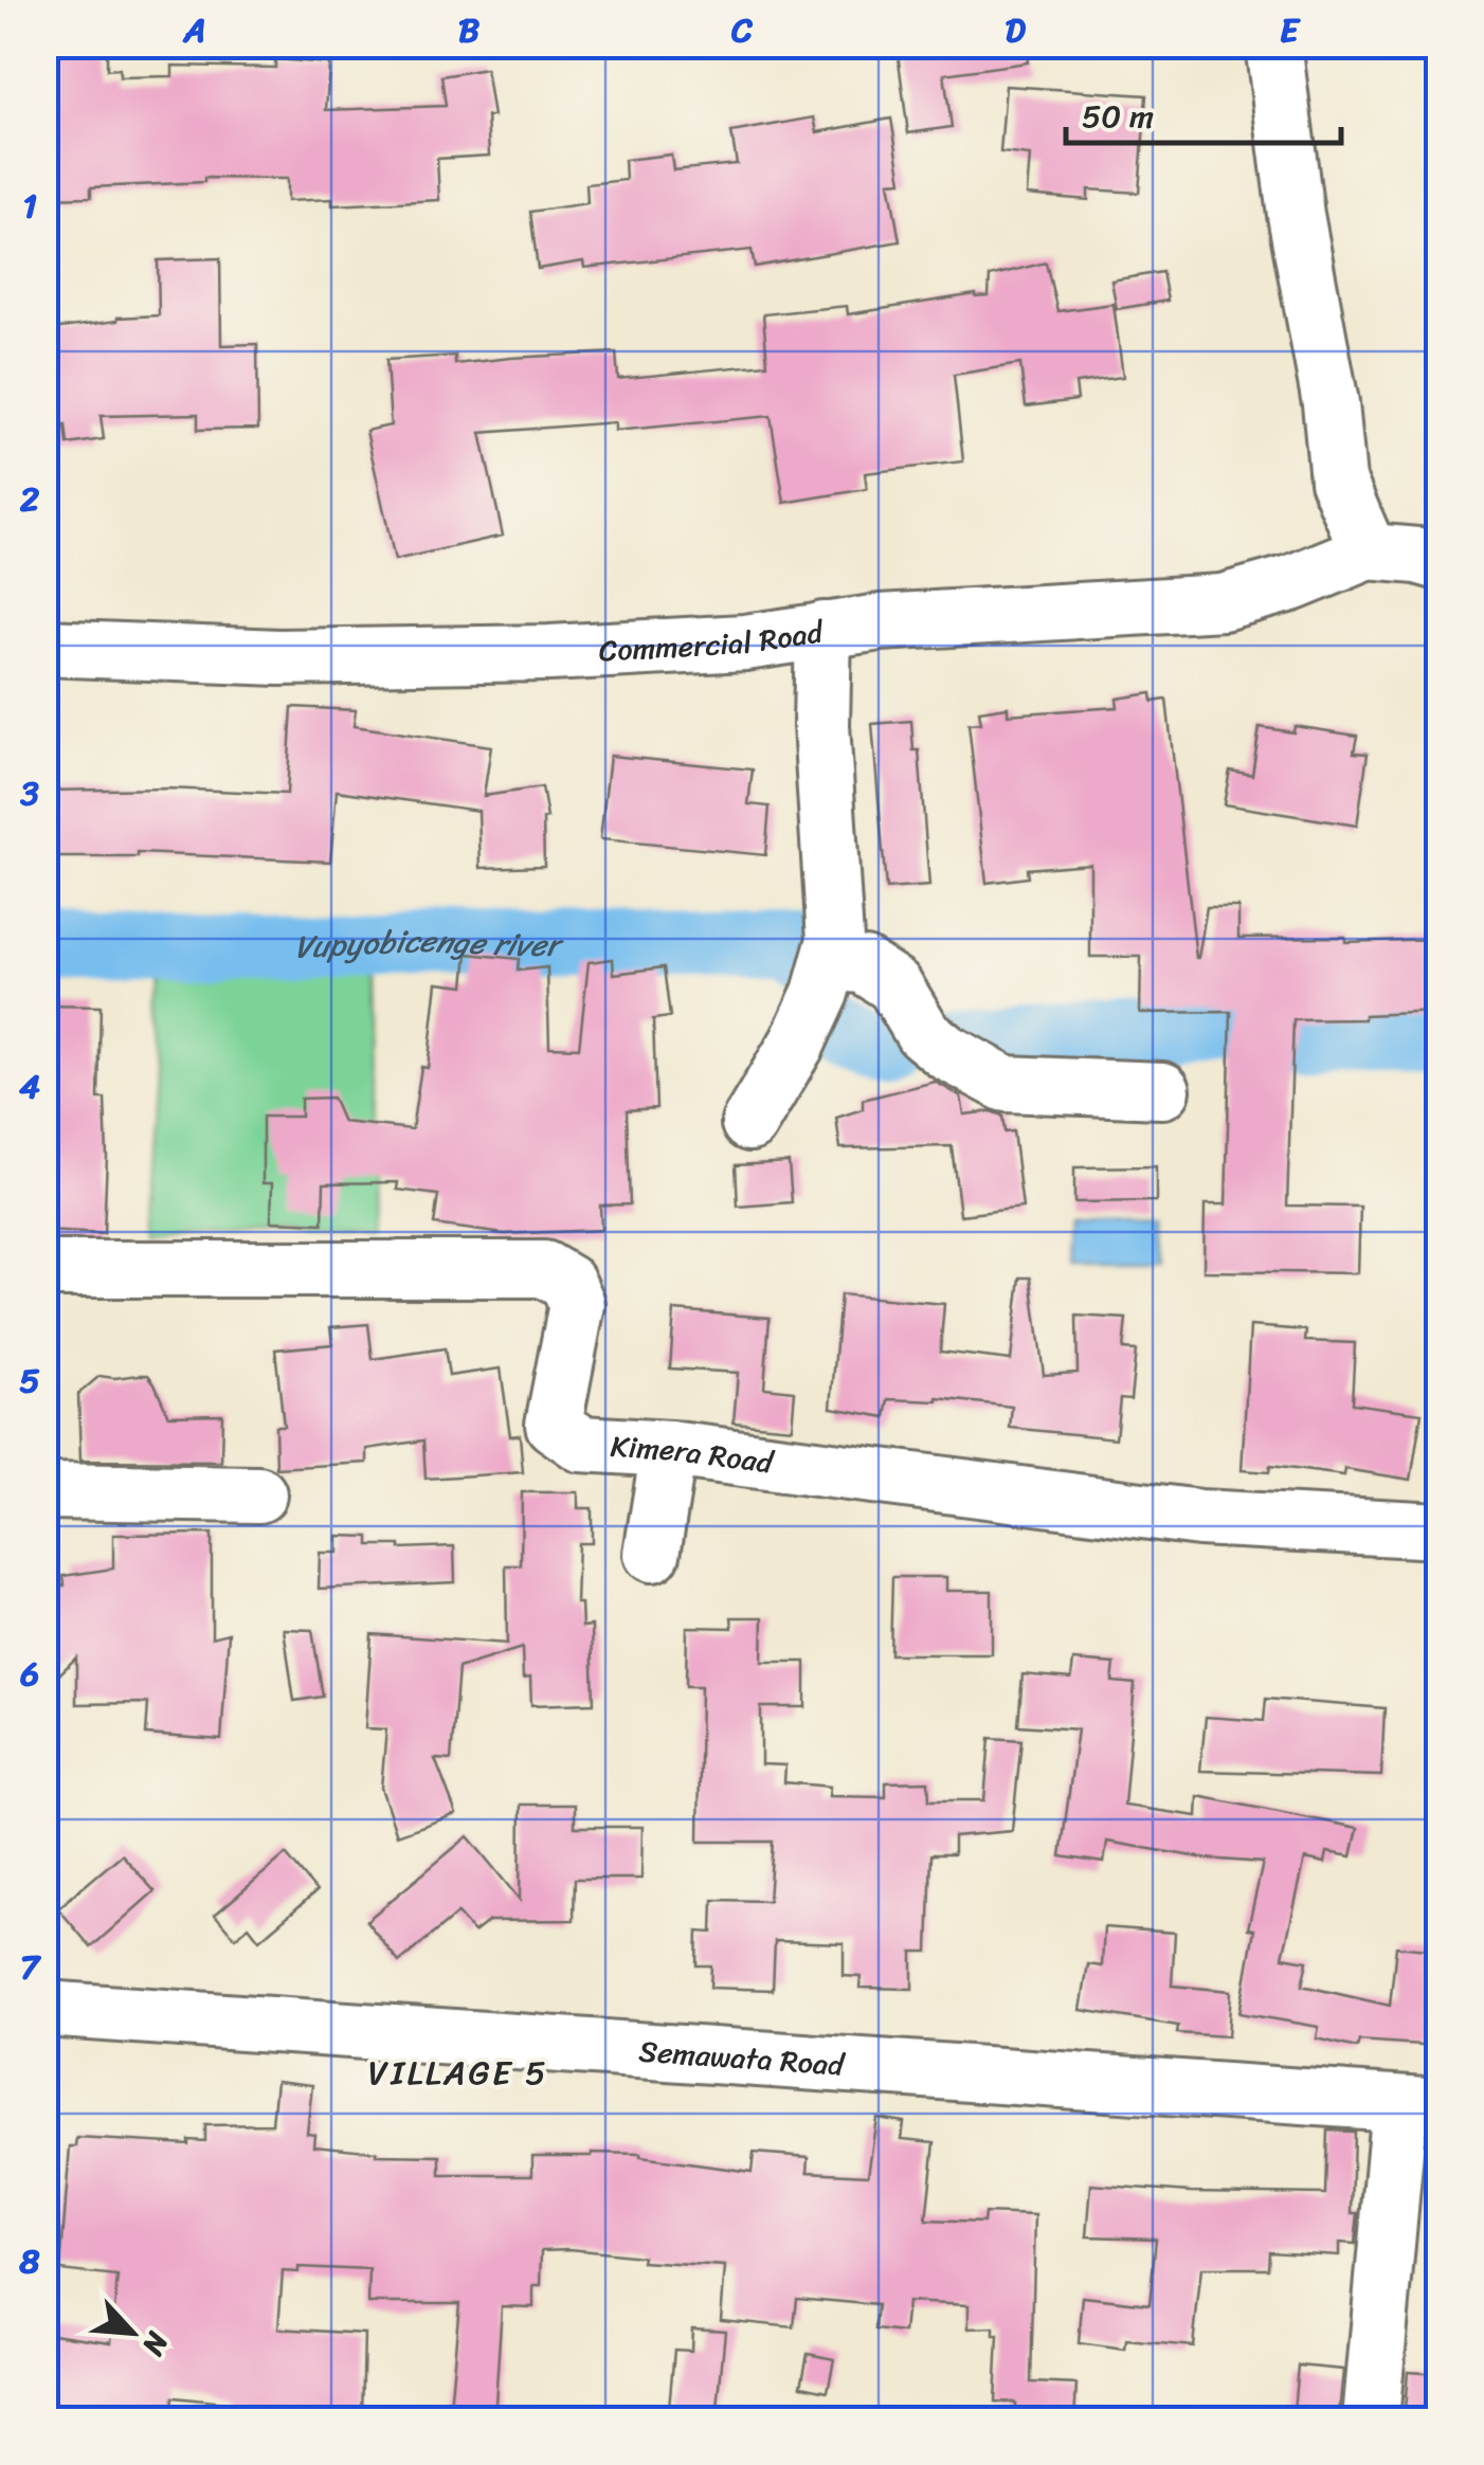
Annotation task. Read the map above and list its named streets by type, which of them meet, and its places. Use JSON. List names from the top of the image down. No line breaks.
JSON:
{"streets":{"street":["Commercial Road","Kimera Road","Semawata Road"]},"districts":["VILLAGE 5"],"water":["Vupyobicenge river"],"scale_bar":"50 m","north":"bottom right","grid":{"columns":["A","B","C","D","E"],"rows":["1","2","3","4","5","6","7","8"]}}
